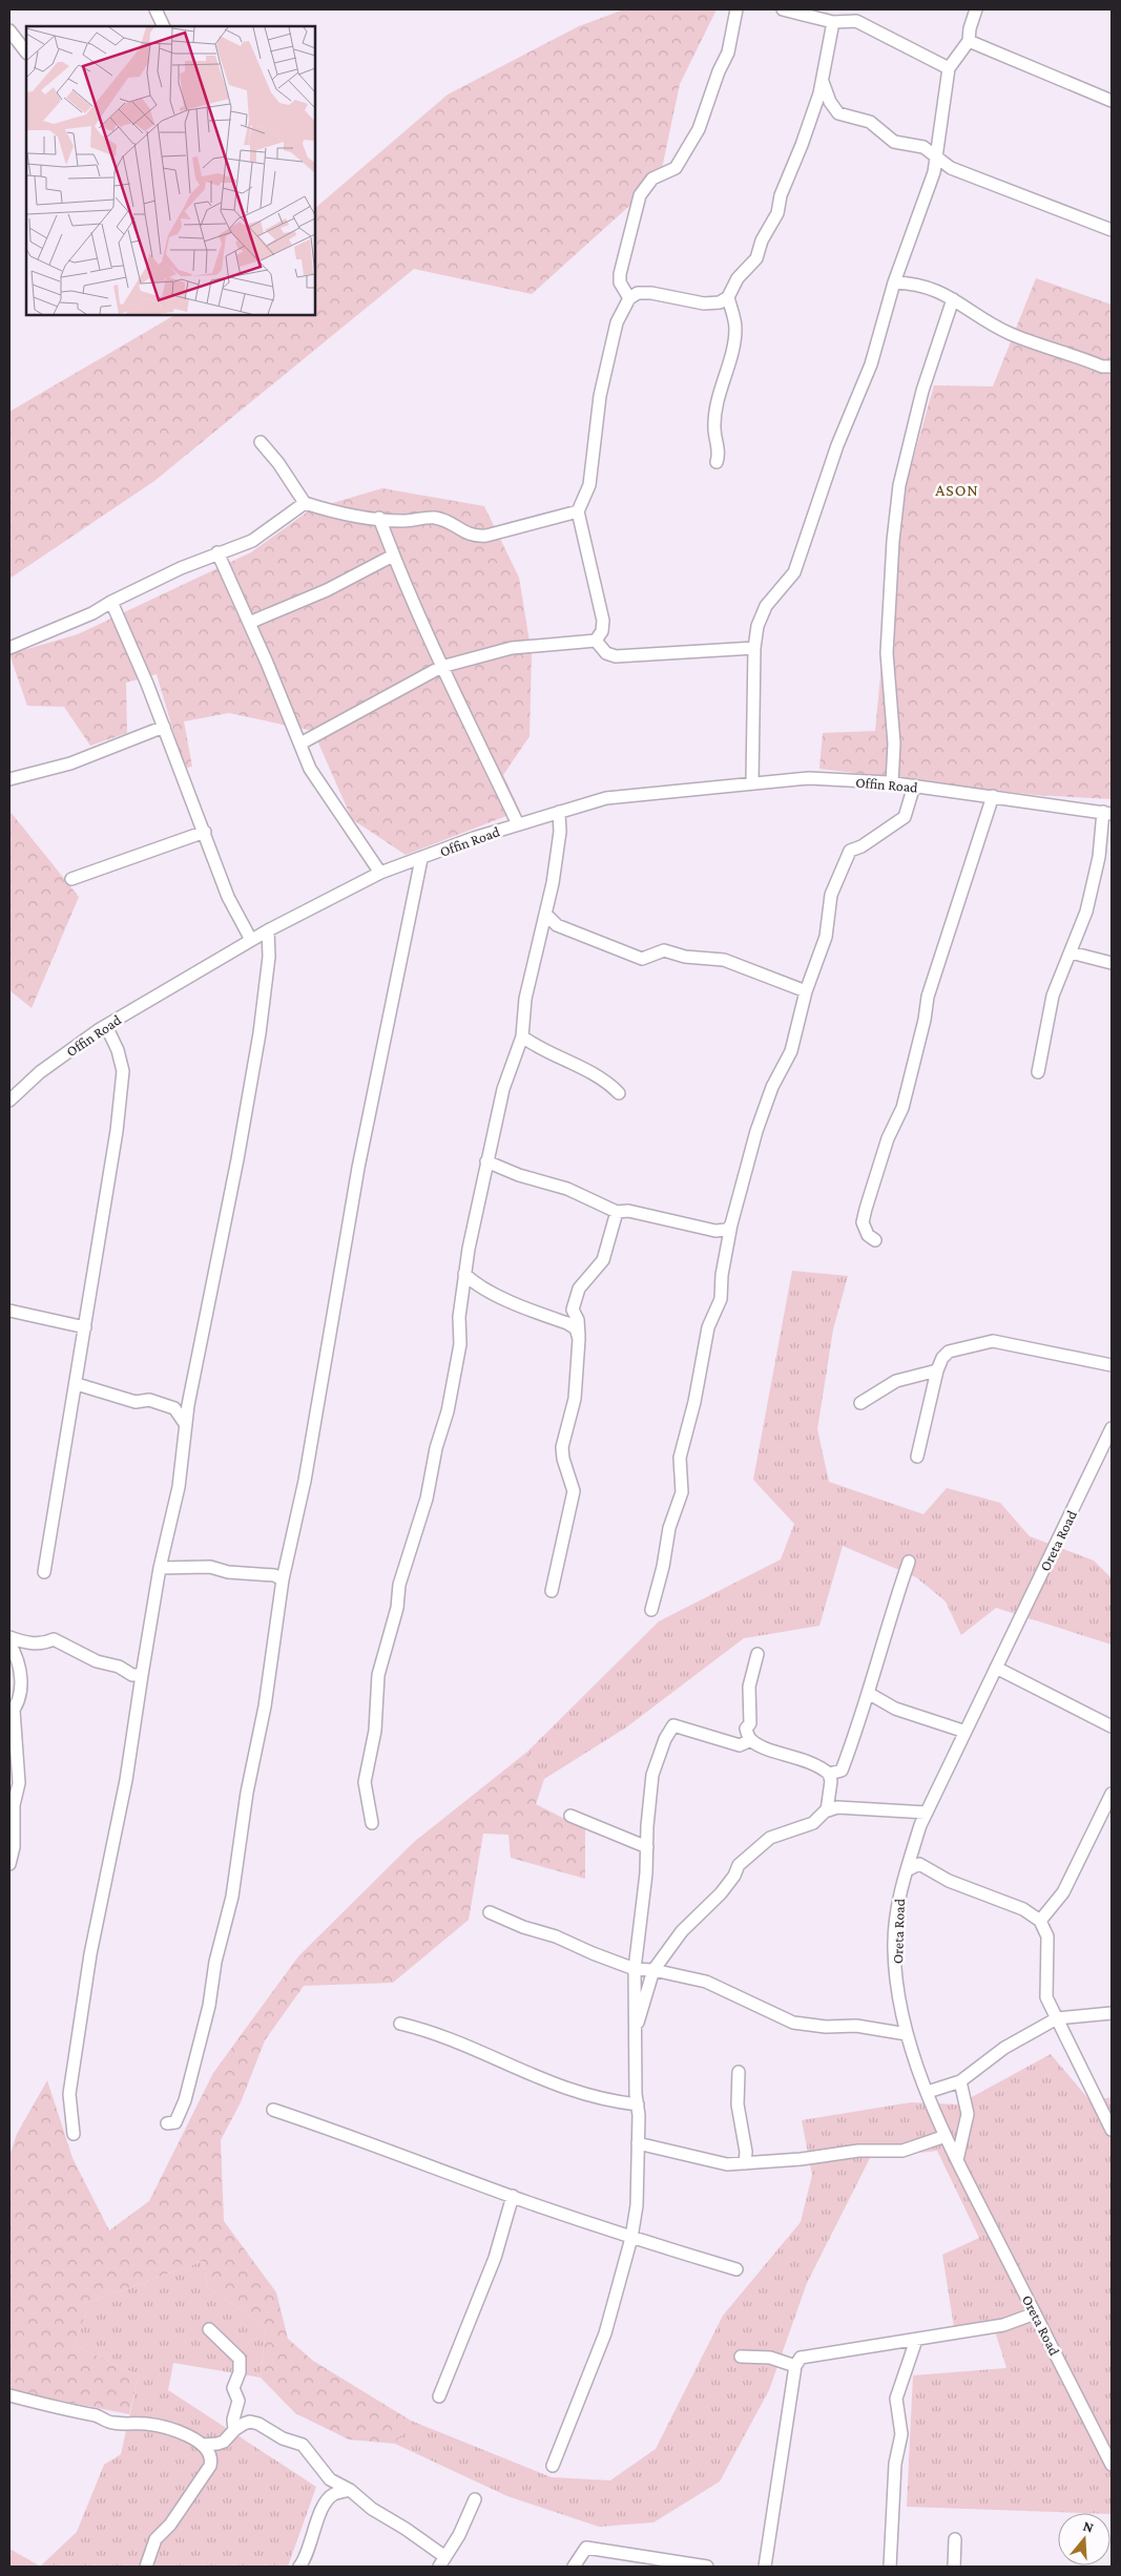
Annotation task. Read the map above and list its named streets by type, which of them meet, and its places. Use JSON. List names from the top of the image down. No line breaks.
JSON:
{"streets":{"street":["Offin Road","Oreta Road"]},"districts":["ASON"],"north":"top"}
